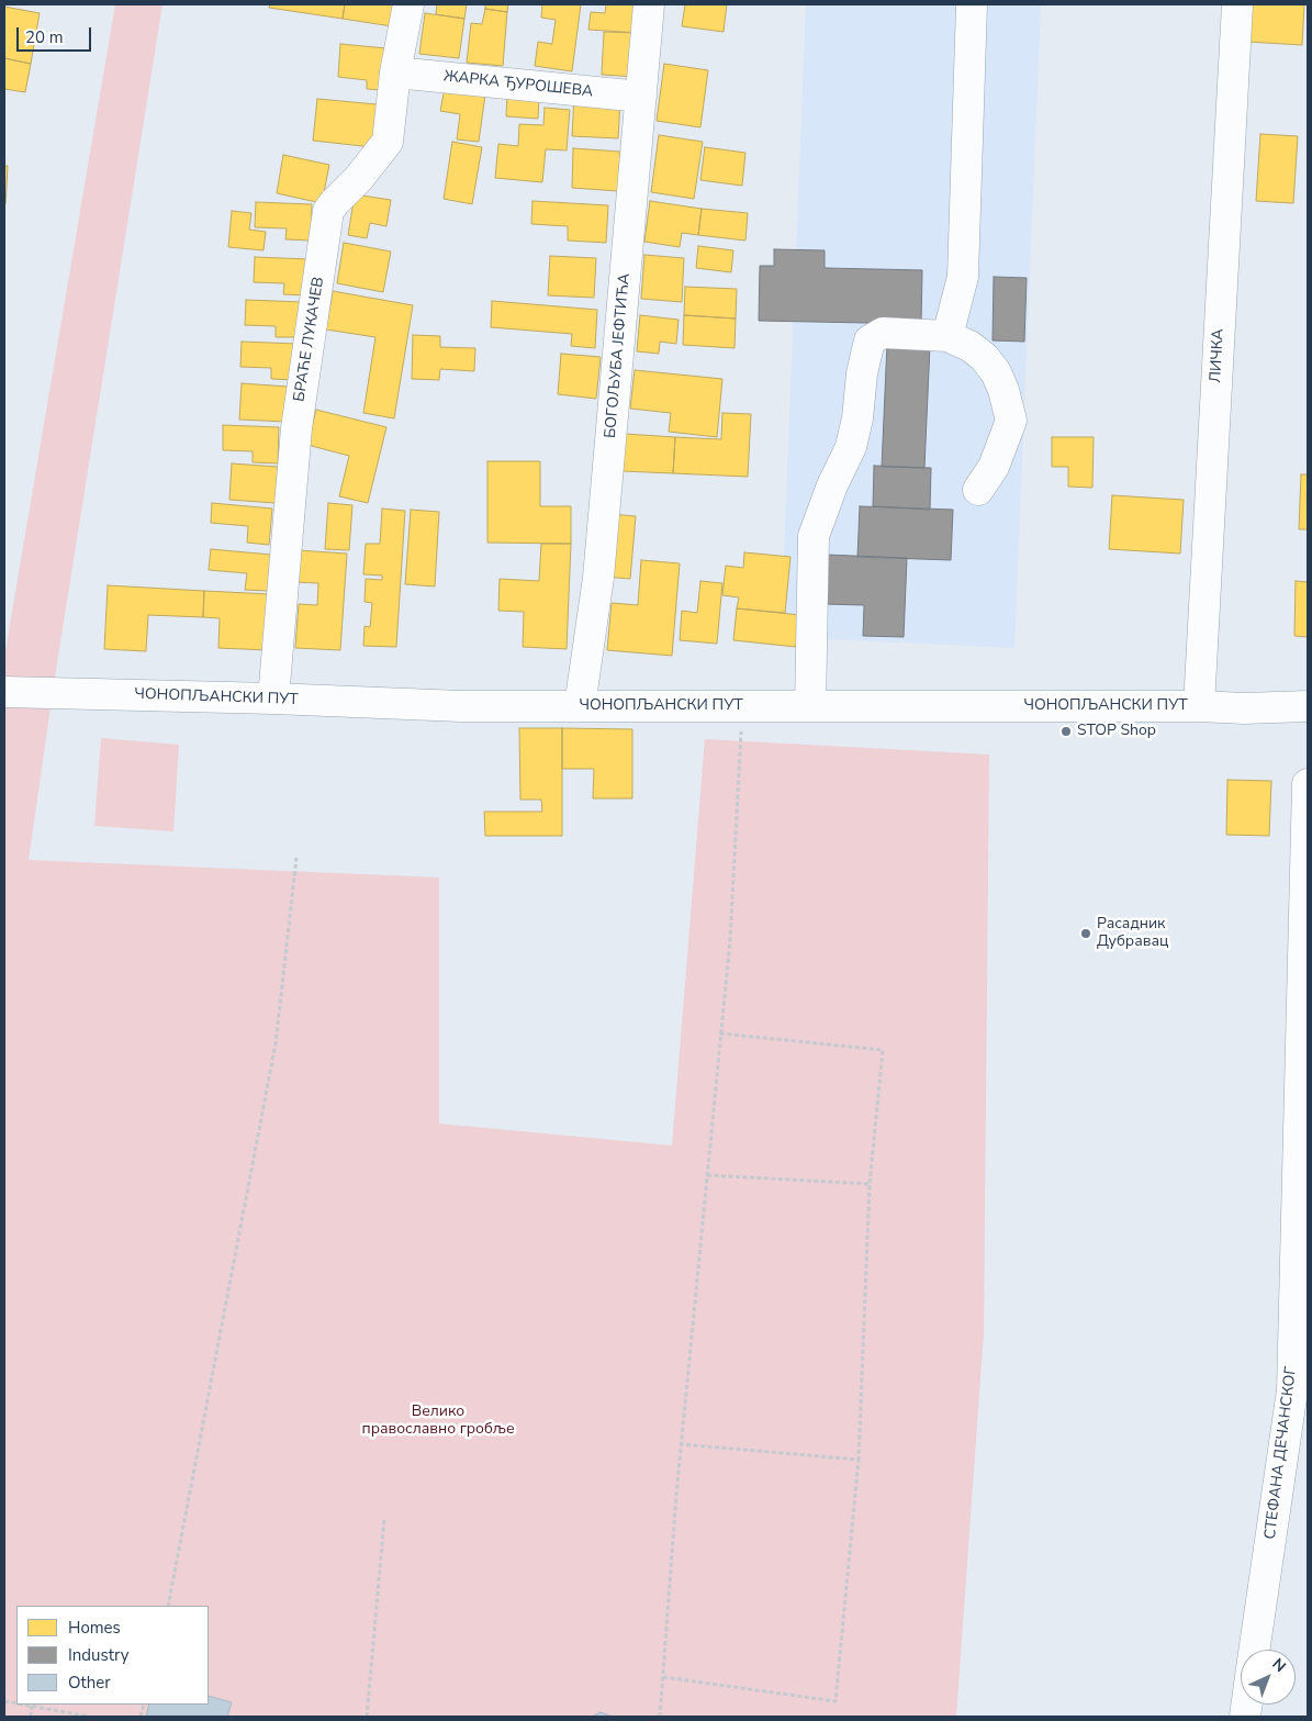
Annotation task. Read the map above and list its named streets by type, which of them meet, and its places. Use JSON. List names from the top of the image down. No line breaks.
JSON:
{"streets":{"street":["ЖАРКА ЂУРОШЕВА","БРАЋЕ ЛУКАЧЕВ","БОГОЉУБА ЈЕФТИЋА","ЛИЧКА","ЧОНОПЉАНСКИ ПУТ","СТЕФАНА ДЕЧАНСКОГ"]},"crossings":[["ЖАРКА ЂУРОШЕВА","БРАЋЕ ЛУКАЧЕВ"],["ЖАРКА ЂУРОШЕВА","БОГОЉУБА ЈЕФТИЋА"],["БРАЋЕ ЛУКАЧЕВ","ЧОНОПЉАНСКИ ПУТ"],["БОГОЉУБА ЈЕФТИЋА","ЧОНОПЉАНСКИ ПУТ"],["ЛИЧКА","ЧОНОПЉАНСКИ ПУТ"]],"parks":["Велико православно гробље"],"places":["STOP Shop","Расадник Дубравац"],"legend":["Homes","Industry","Other"],"scale_bar":"20 m","north":"top right"}
